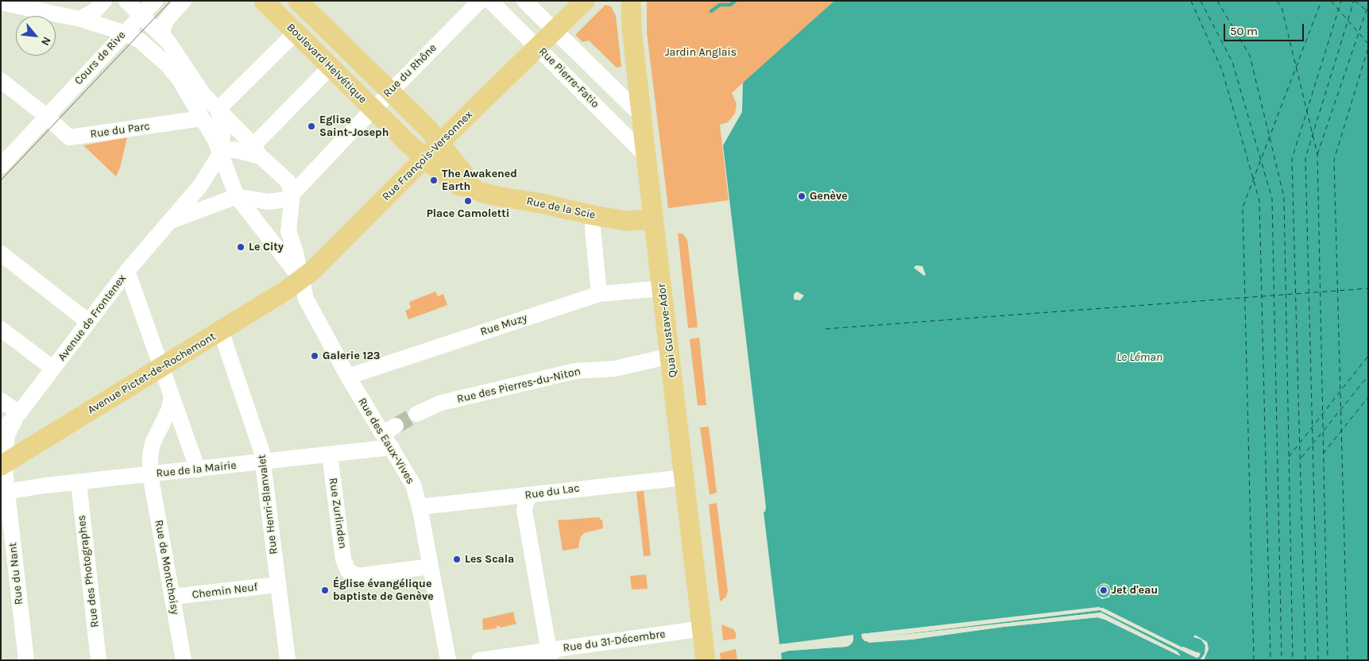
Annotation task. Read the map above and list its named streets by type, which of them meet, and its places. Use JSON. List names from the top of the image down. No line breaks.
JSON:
{"streets":{"main road":["Boulevard Helvétique","Rue François-Versonnex","Rue de la Scie","Quai Gustave-Ador","Avenue Pictet-de-Rochemont"],"street":["Cours de Rive","Rue du Rhône","Rue Pierre-Fatio","Rue du Parc","Avenue de Frontenex","Rue Muzy","Rue des Pierres-du-Niton","Rue des Eaux-Vives","Rue de la Mairie","Rue du Lac","Rue Henri-Blanvalet","Rue Zurlinden","Rue de Montchoisy","Rue des Photographes","Rue du Nant","Chemin Neuf","Rue du 31-Décembre"]},"crossings":[["Cours de Rive","Rue du Parc"],["Boulevard Helvétique","Rue du Rhône"],["Boulevard Helvétique","Rue François-Versonnex"],["Rue du Rhône","Rue des Eaux-Vives"],["Rue Pierre-Fatio","Rue François-Versonnex"],["Rue Pierre-Fatio","Quai Gustave-Ador"],["Rue François-Versonnex","Avenue Pictet-de-Rochemont"],["Rue François-Versonnex","Rue des Eaux-Vives"],["Rue de la Scie","Quai Gustave-Ador"],["Avenue de Frontenex","Avenue Pictet-de-Rochemont"],["Avenue de Frontenex","Rue du Nant"],["Rue Muzy","Quai Gustave-Ador"],["Rue Muzy","Rue des Eaux-Vives"],["Quai Gustave-Ador","Rue des Pierres-du-Niton"],["Quai Gustave-Ador","Rue du Lac"],["Quai Gustave-Ador","Rue du 31-Décembre"],["Avenue Pictet-de-Rochemont","Rue des Eaux-Vives"],["Avenue Pictet-de-Rochemont","Rue Henri-Blanvalet"],["Avenue Pictet-de-Rochemont","Rue du Nant"],["Rue des Eaux-Vives","Rue de la Mairie"],["Rue des Eaux-Vives","Rue du Lac"],["Rue des Eaux-Vives","Rue Zurlinden"],["Rue de la Mairie","Rue Henri-Blanvalet"],["Rue de la Mairie","Rue Zurlinden"],["Rue de la Mairie","Rue de Montchoisy"],["Rue de la Mairie","Rue des Photographes"],["Rue de la Mairie","Rue du Nant"],["Rue Henri-Blanvalet","Chemin Neuf"],["Rue de Montchoisy","Chemin Neuf"]],"water":["Le Léman"],"parks":["Jardin Anglais"],"places":["Eglise Saint-Joseph","The Awakened Earth","Genève","Place Camoletti","Le City","Galerie 123","Les Scala","Église évangélique baptiste de Genève","Jet d'eau"],"scale_bar":"50 m","north":"bottom right"}
